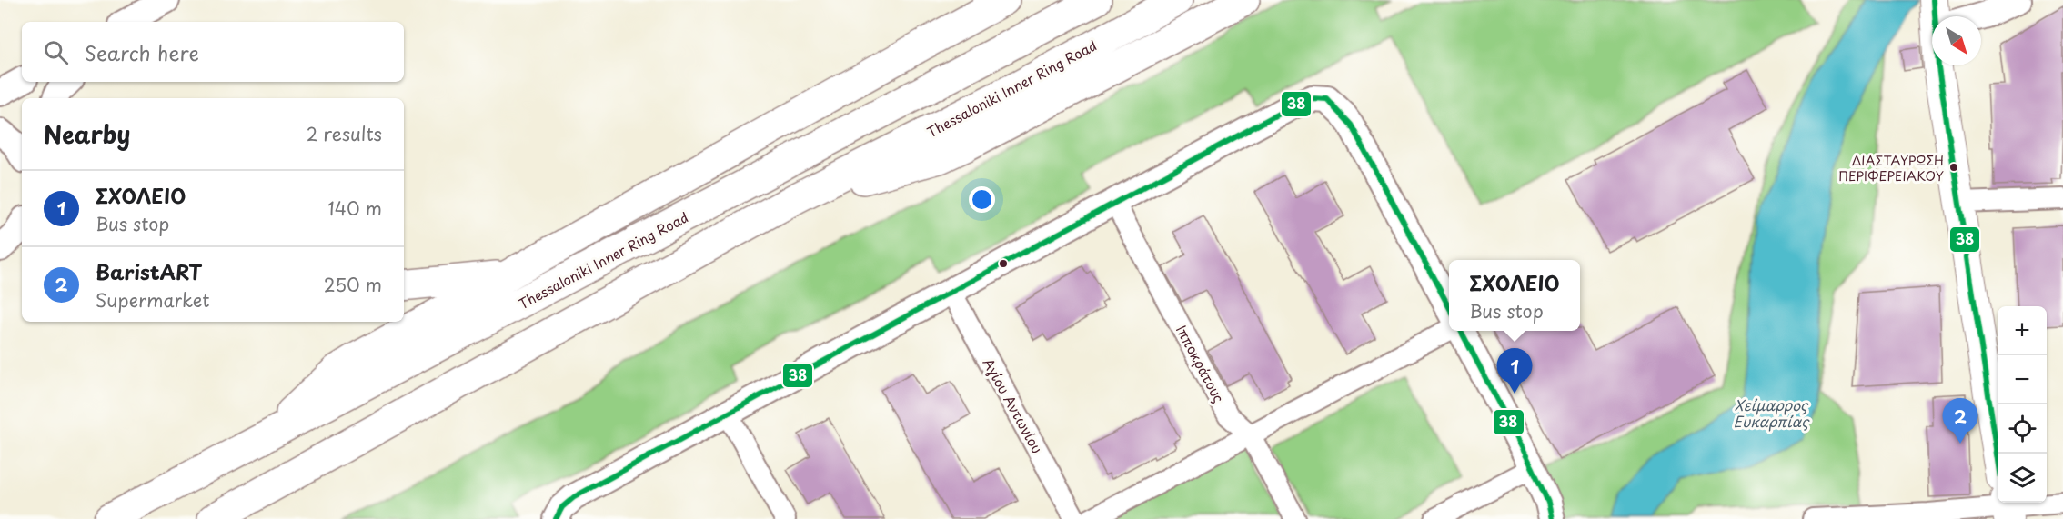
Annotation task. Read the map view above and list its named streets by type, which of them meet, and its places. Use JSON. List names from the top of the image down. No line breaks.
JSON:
{"streets":{"highway":["Thessaloniki Inner Ring Road"],"street":["Ιπποκράτους","Αγίου Αντωνίου"]},"water":["Χείμαρρος Ευκαρπίας"],"places":["ΔΙΑΣΤΑΥΡΩΣΗ ΠΕΡΙΦΕΡΕΙΑΚΟΥ"],"lines":["transit line 38"],"north":"bottom right","page":{"search":"Search here","heading":["Nearby","2 results"],"list":[{"mark":"1","name":"ΣΧΟΛΕΙΟ","note":"Bus stop","value":"140 m"},{"mark":"2","name":"BaristART","note":"Supermarket","value":"250 m"}],"popup":["ΣΧΟΛΕΙΟ","Bus stop"],"map_buttons":["+","−"],"pins":["1","2"]}}
